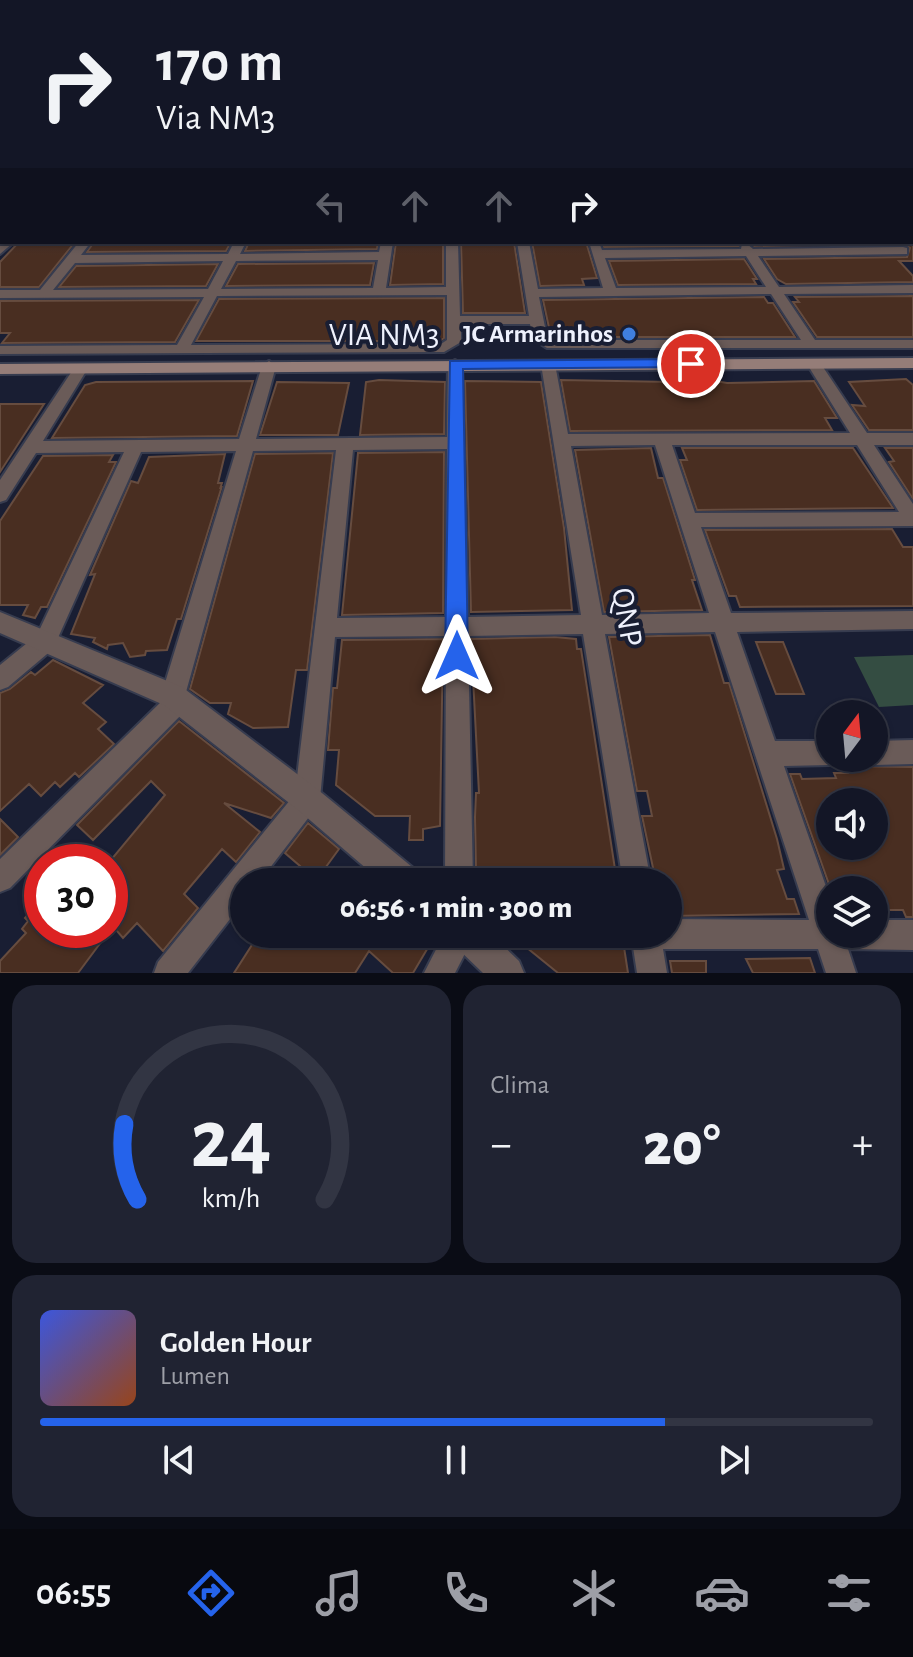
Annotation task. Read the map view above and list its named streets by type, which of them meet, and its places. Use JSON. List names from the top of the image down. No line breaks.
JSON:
{"streets":{"main road":["VIA NM3"],"street":["QNP"]},"crossings":[["VIA NM3","QNP"]],"places":["JC Armarinhos"],"north":"top","page":{"turn":["170 m","Via NM3"],"limit":"30","trip":"06:56 · 1 min · 300 m","tile":"Clima","heat":["−","20°","+"],"song":["Golden Hour","Lumen"],"tabs":"06:55","gauge":["24","km/h"]}}
